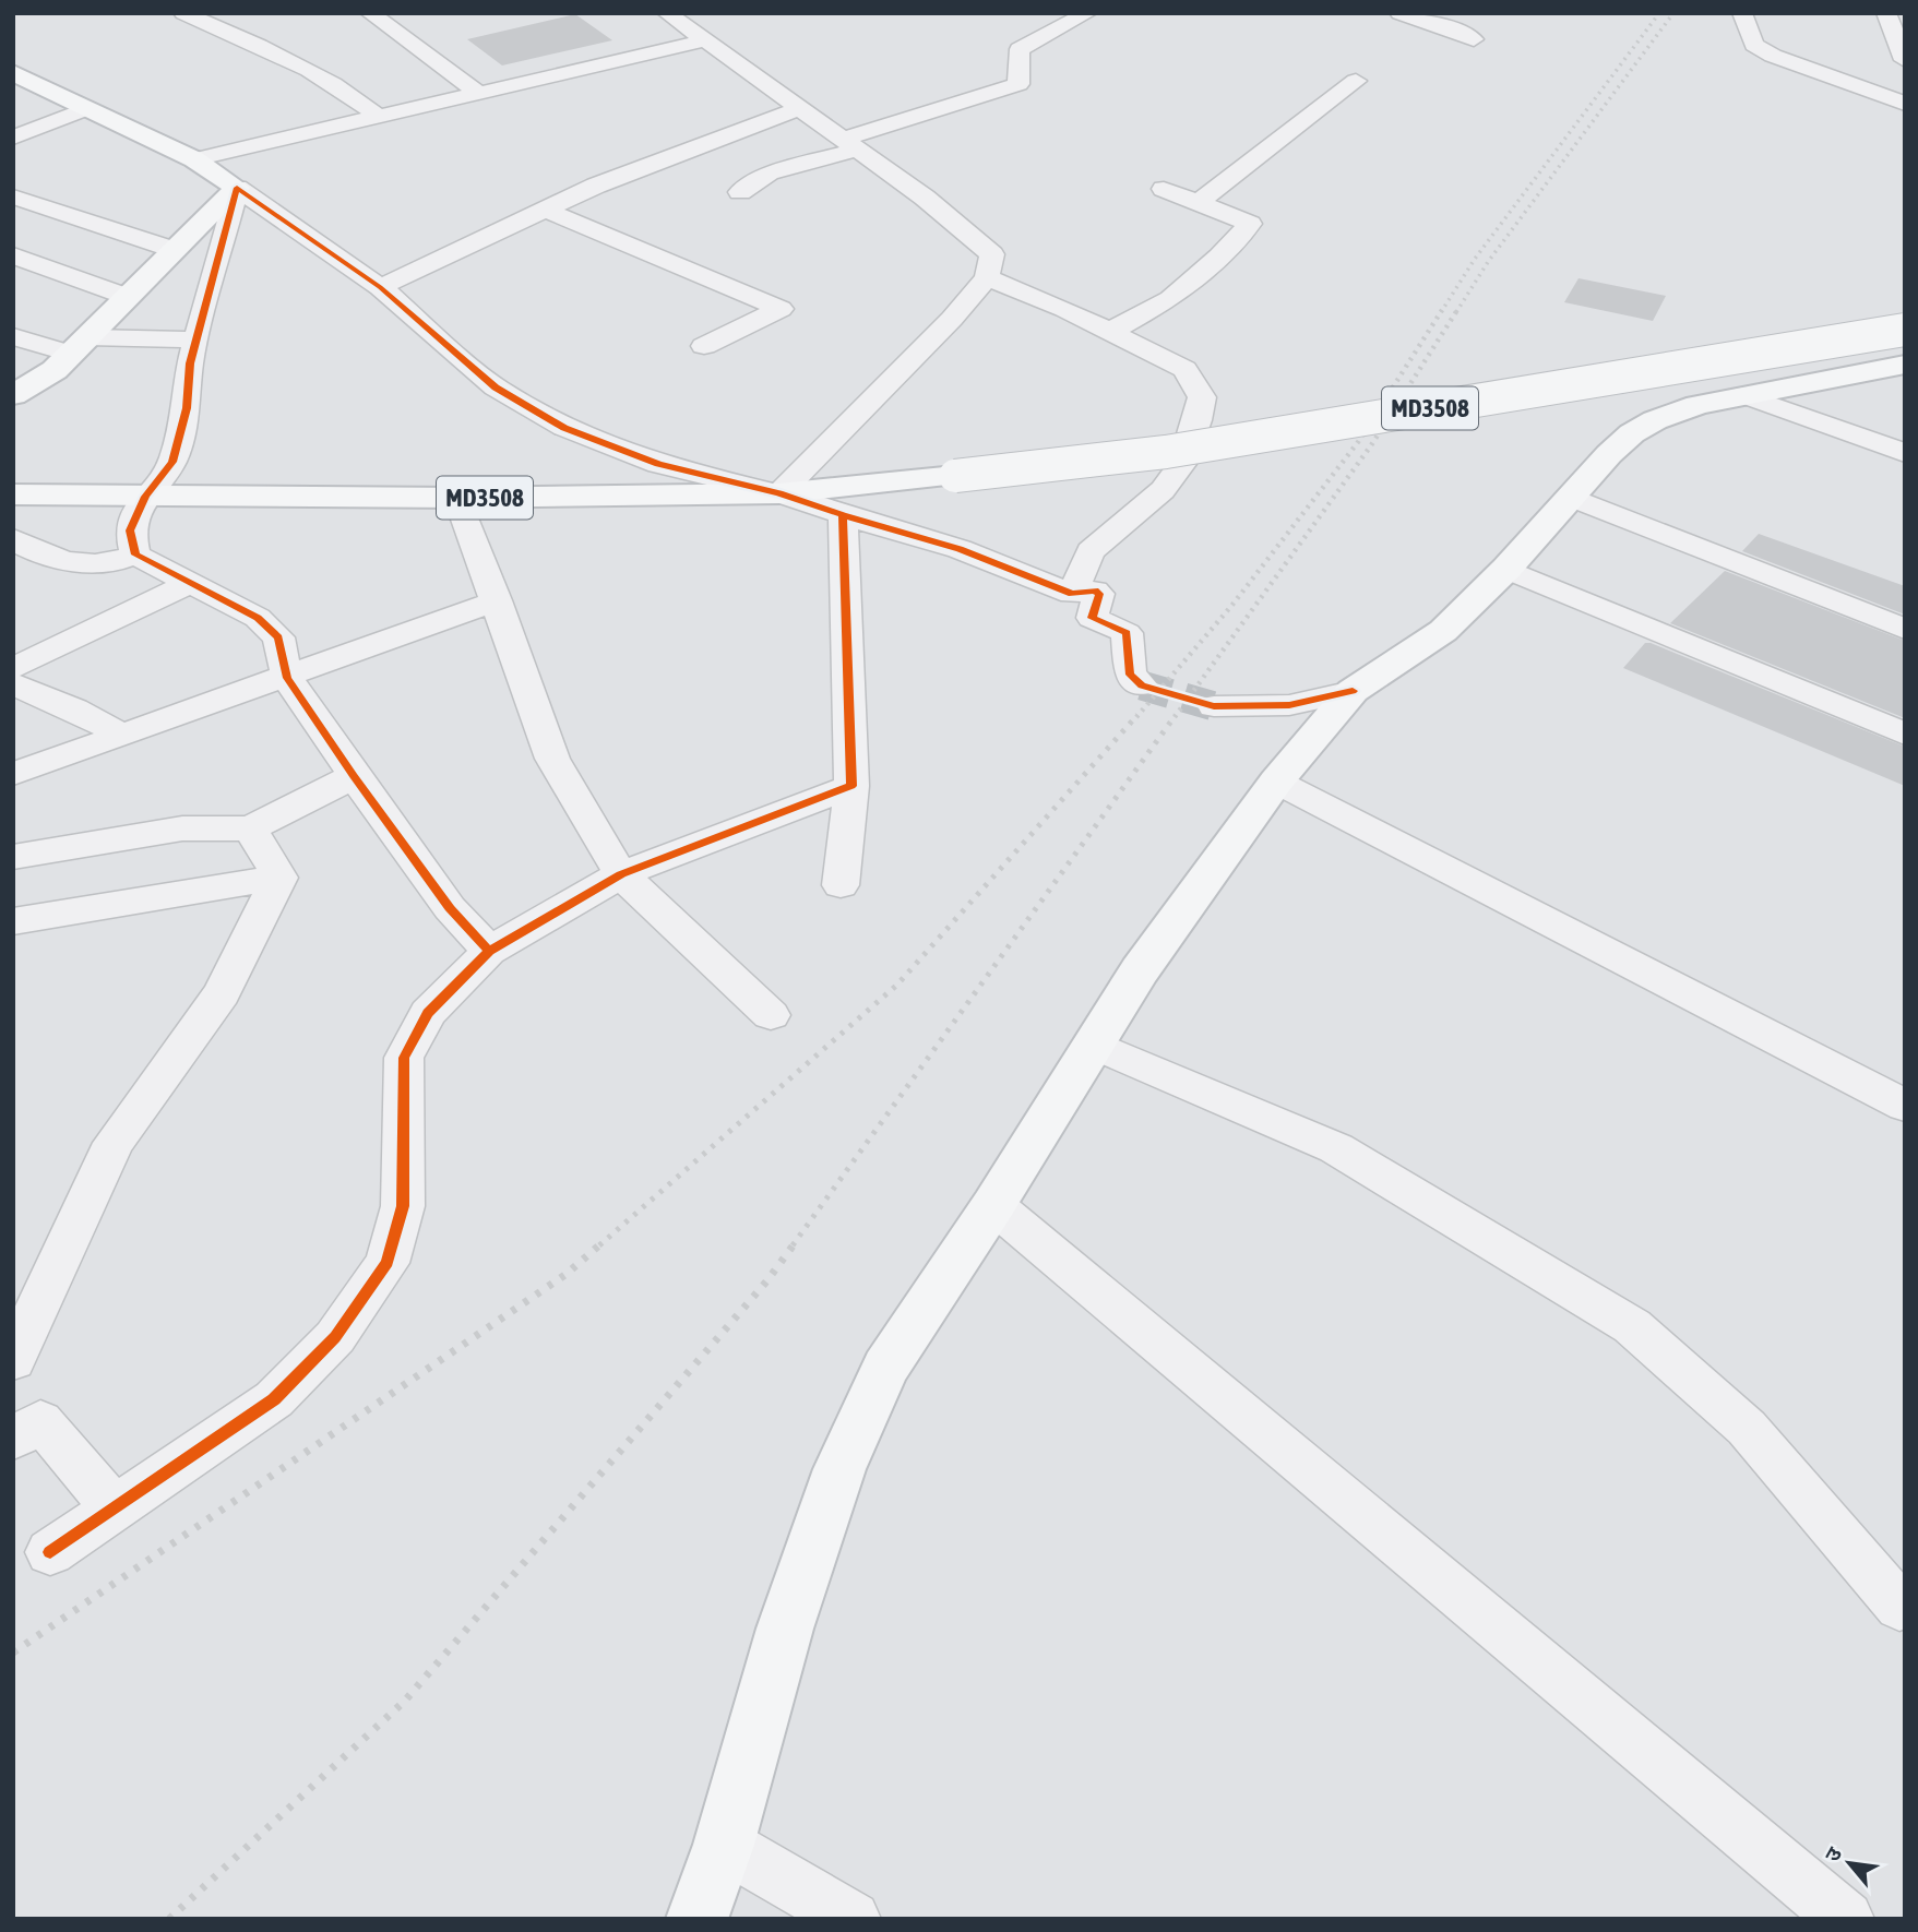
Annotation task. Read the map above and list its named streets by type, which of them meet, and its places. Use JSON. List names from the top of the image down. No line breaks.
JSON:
{"streets":{"main road":["MD3508"]},"north":"top left"}
